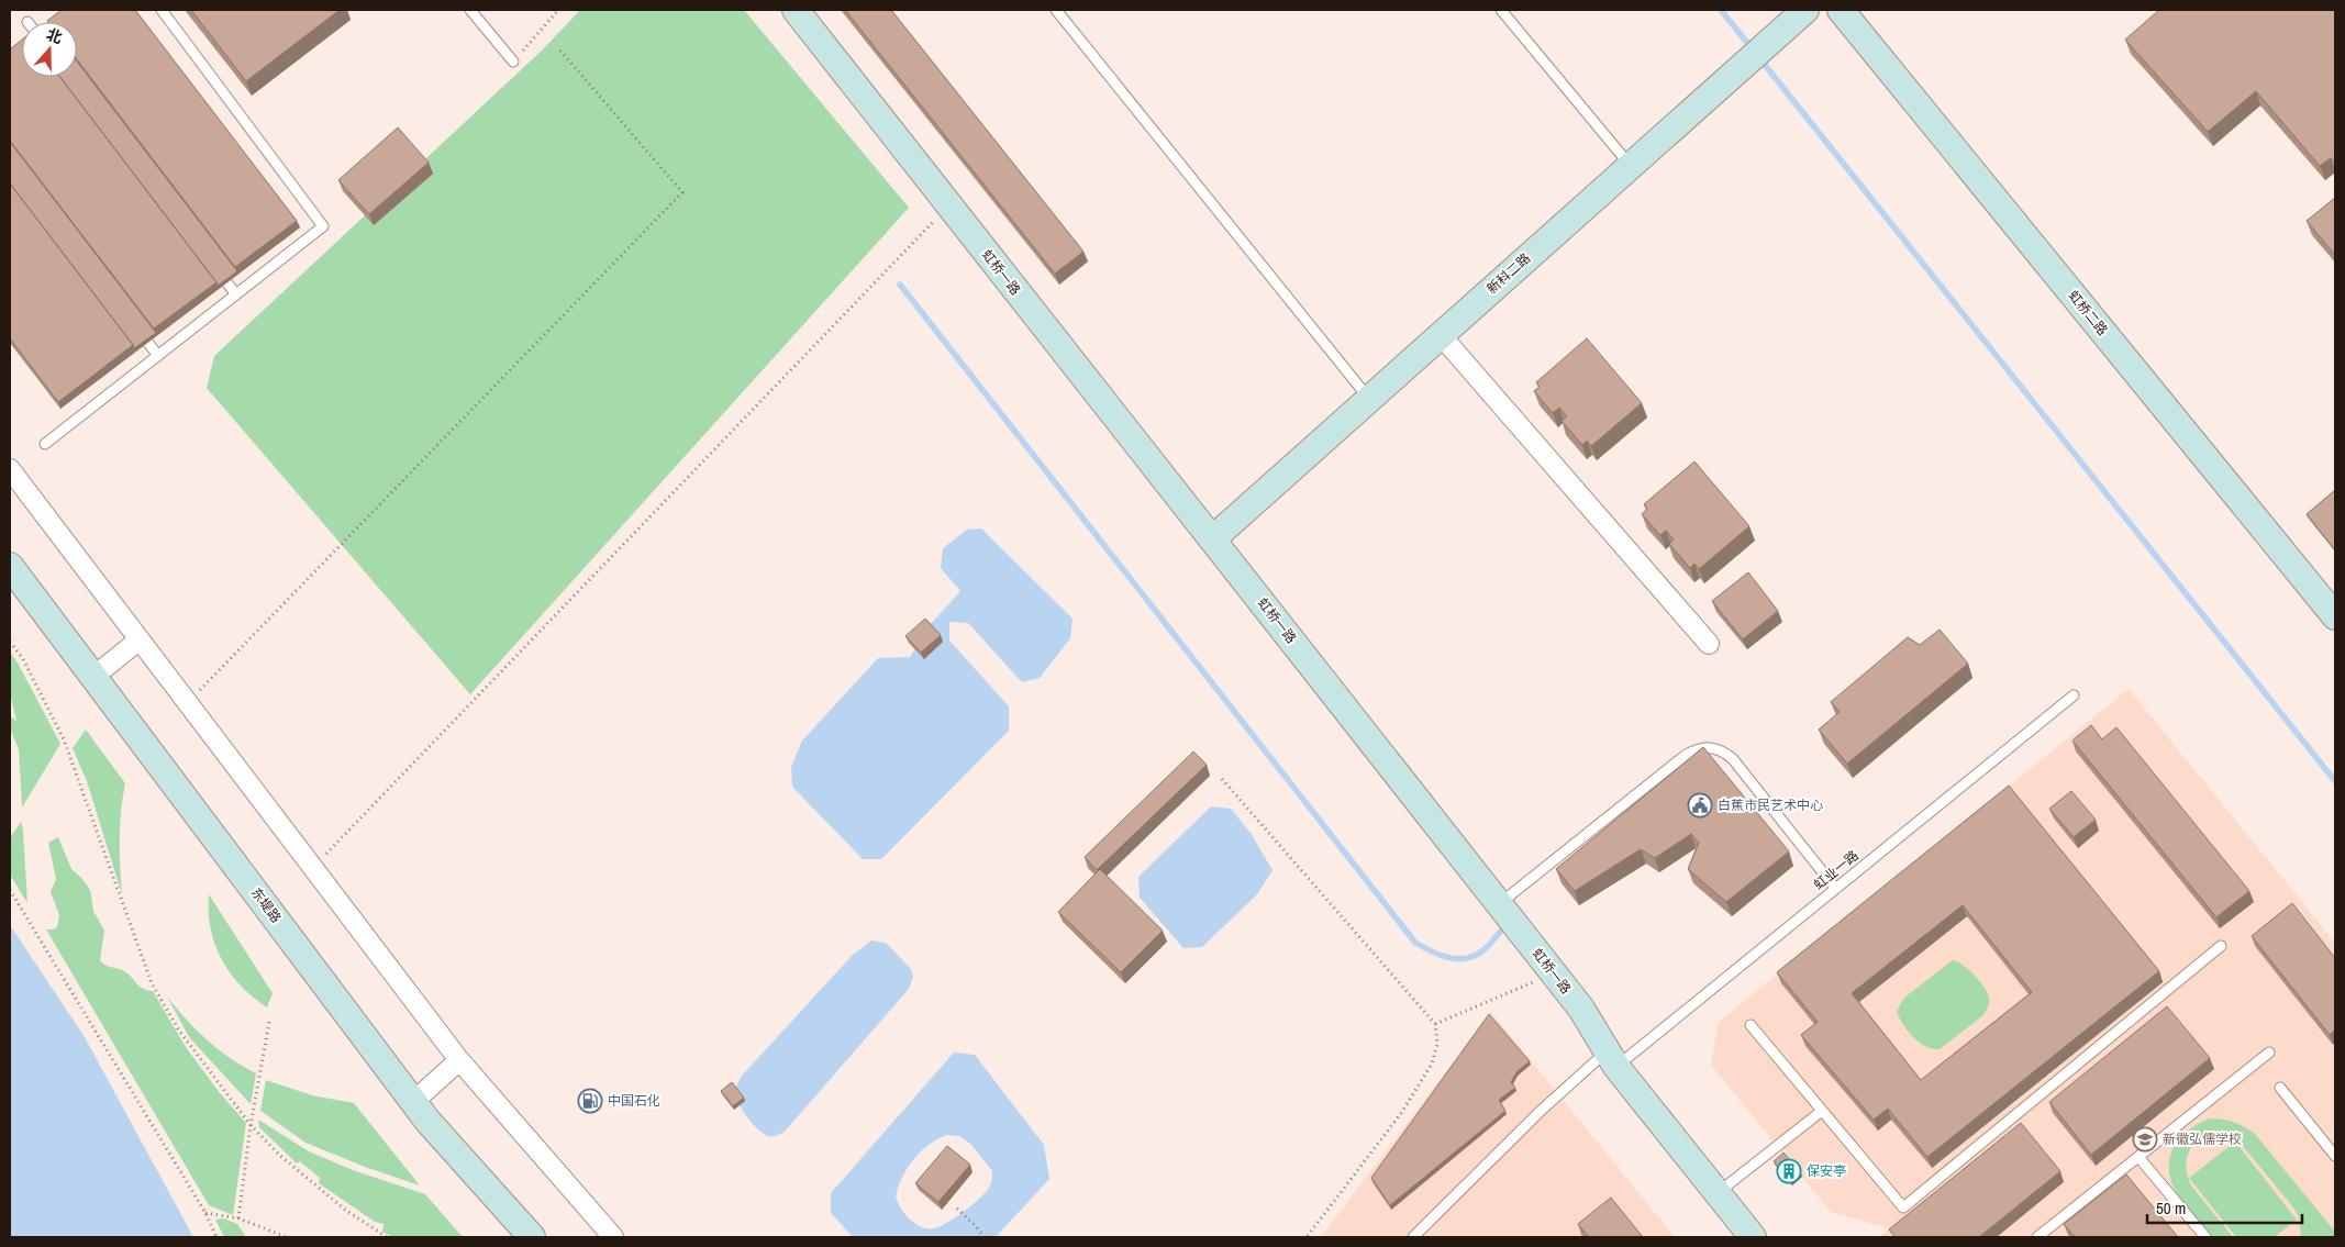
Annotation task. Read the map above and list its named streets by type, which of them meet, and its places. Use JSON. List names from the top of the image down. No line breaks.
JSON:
{"streets":{"street":["虹桥一路","新科二路","虹桥二路","东堤路"],"lane":["虹业一路"]},"crossings":[["虹桥一路","新科二路"],["虹桥一路","虹业一路"]],"places":{"public building":["白蕉市民艺术中心"],"fuel station":["中国石化"],"school or university":["新徽弘儒学校"],"building":["保安亭"]},"scale_bar":"50 m","north":"top"}
